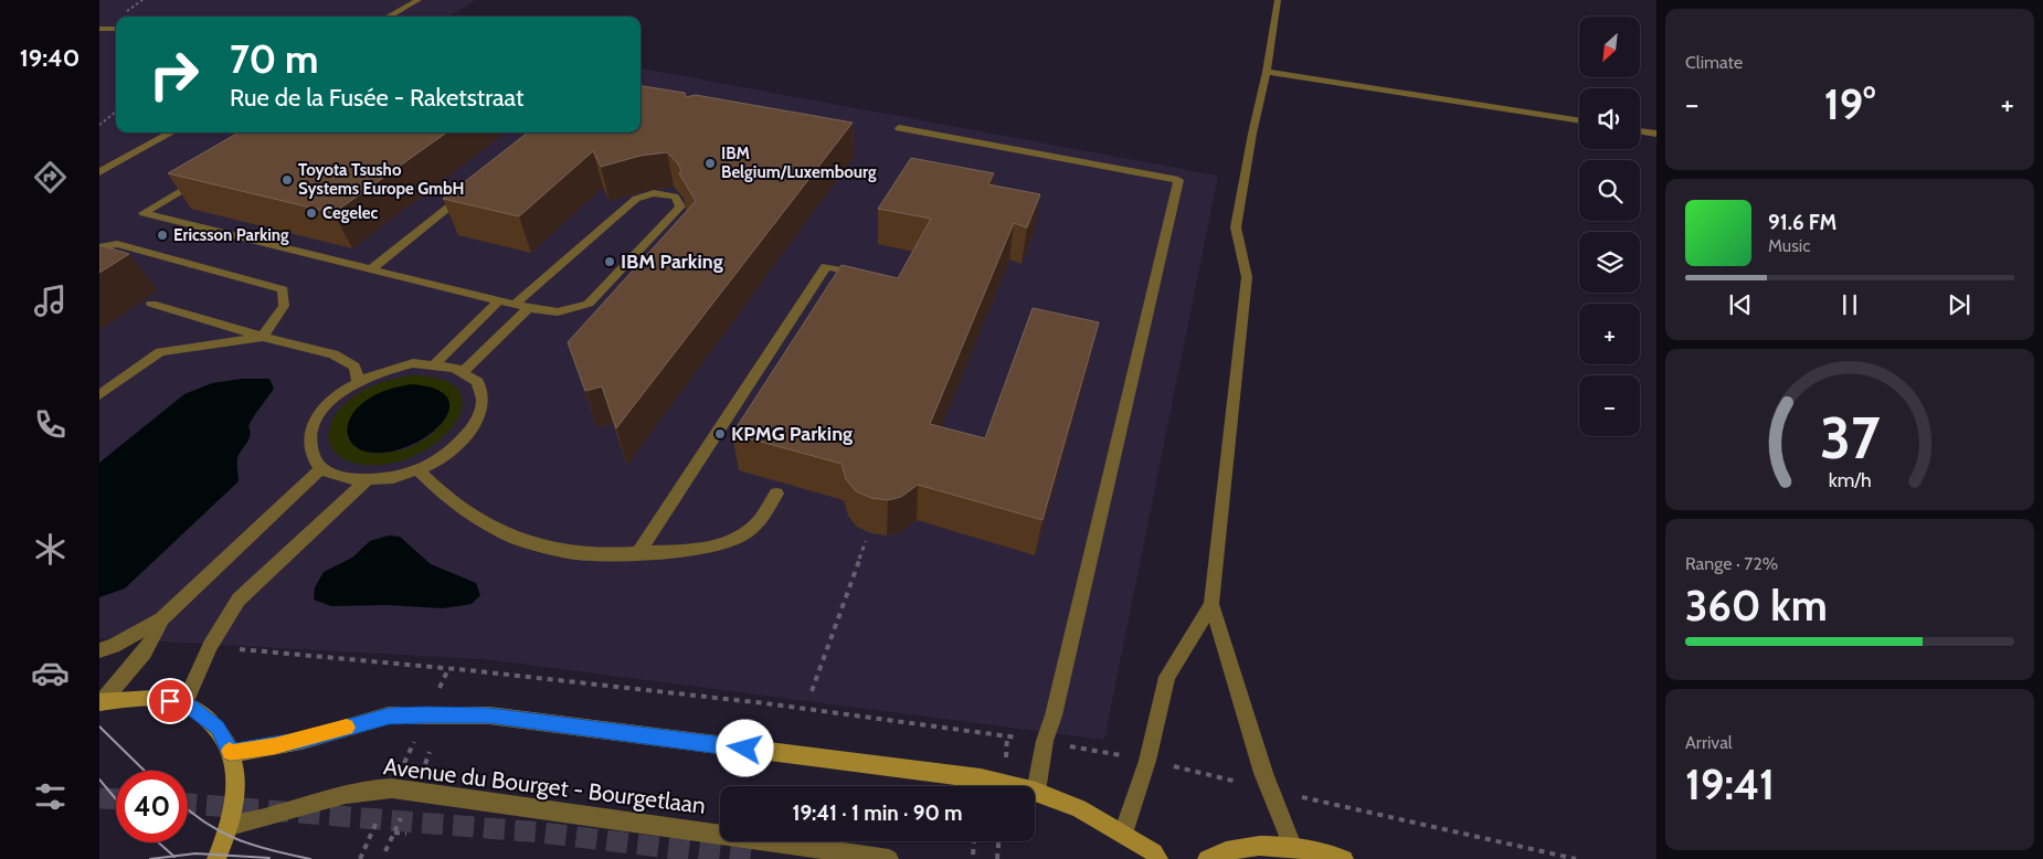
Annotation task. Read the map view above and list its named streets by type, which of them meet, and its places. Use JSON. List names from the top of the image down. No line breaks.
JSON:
{"streets":{"lane":["Avenue du Bourget - Bourgetlaan"]},"places":["IBM Belgium/Luxembourg","Toyota Tsusho Systems Europe GmbH","Cegelec","Ericsson Parking","IBM Parking","KPMG Parking"],"north":"bottom left","page":{"tabs":"19:40","tile":["Climate",["Range · 72%","360 km"],["Arrival","19:41"]],"map_buttons":["+","−"],"turn":["70 m","Rue de la Fusée - Raketstraat"],"heat":["−","19°","+"],"song":["91.6 FM","Music"],"limit":"40","trip":"19:41 · 1 min · 90 m","gauge":["37","km/h"]}}
